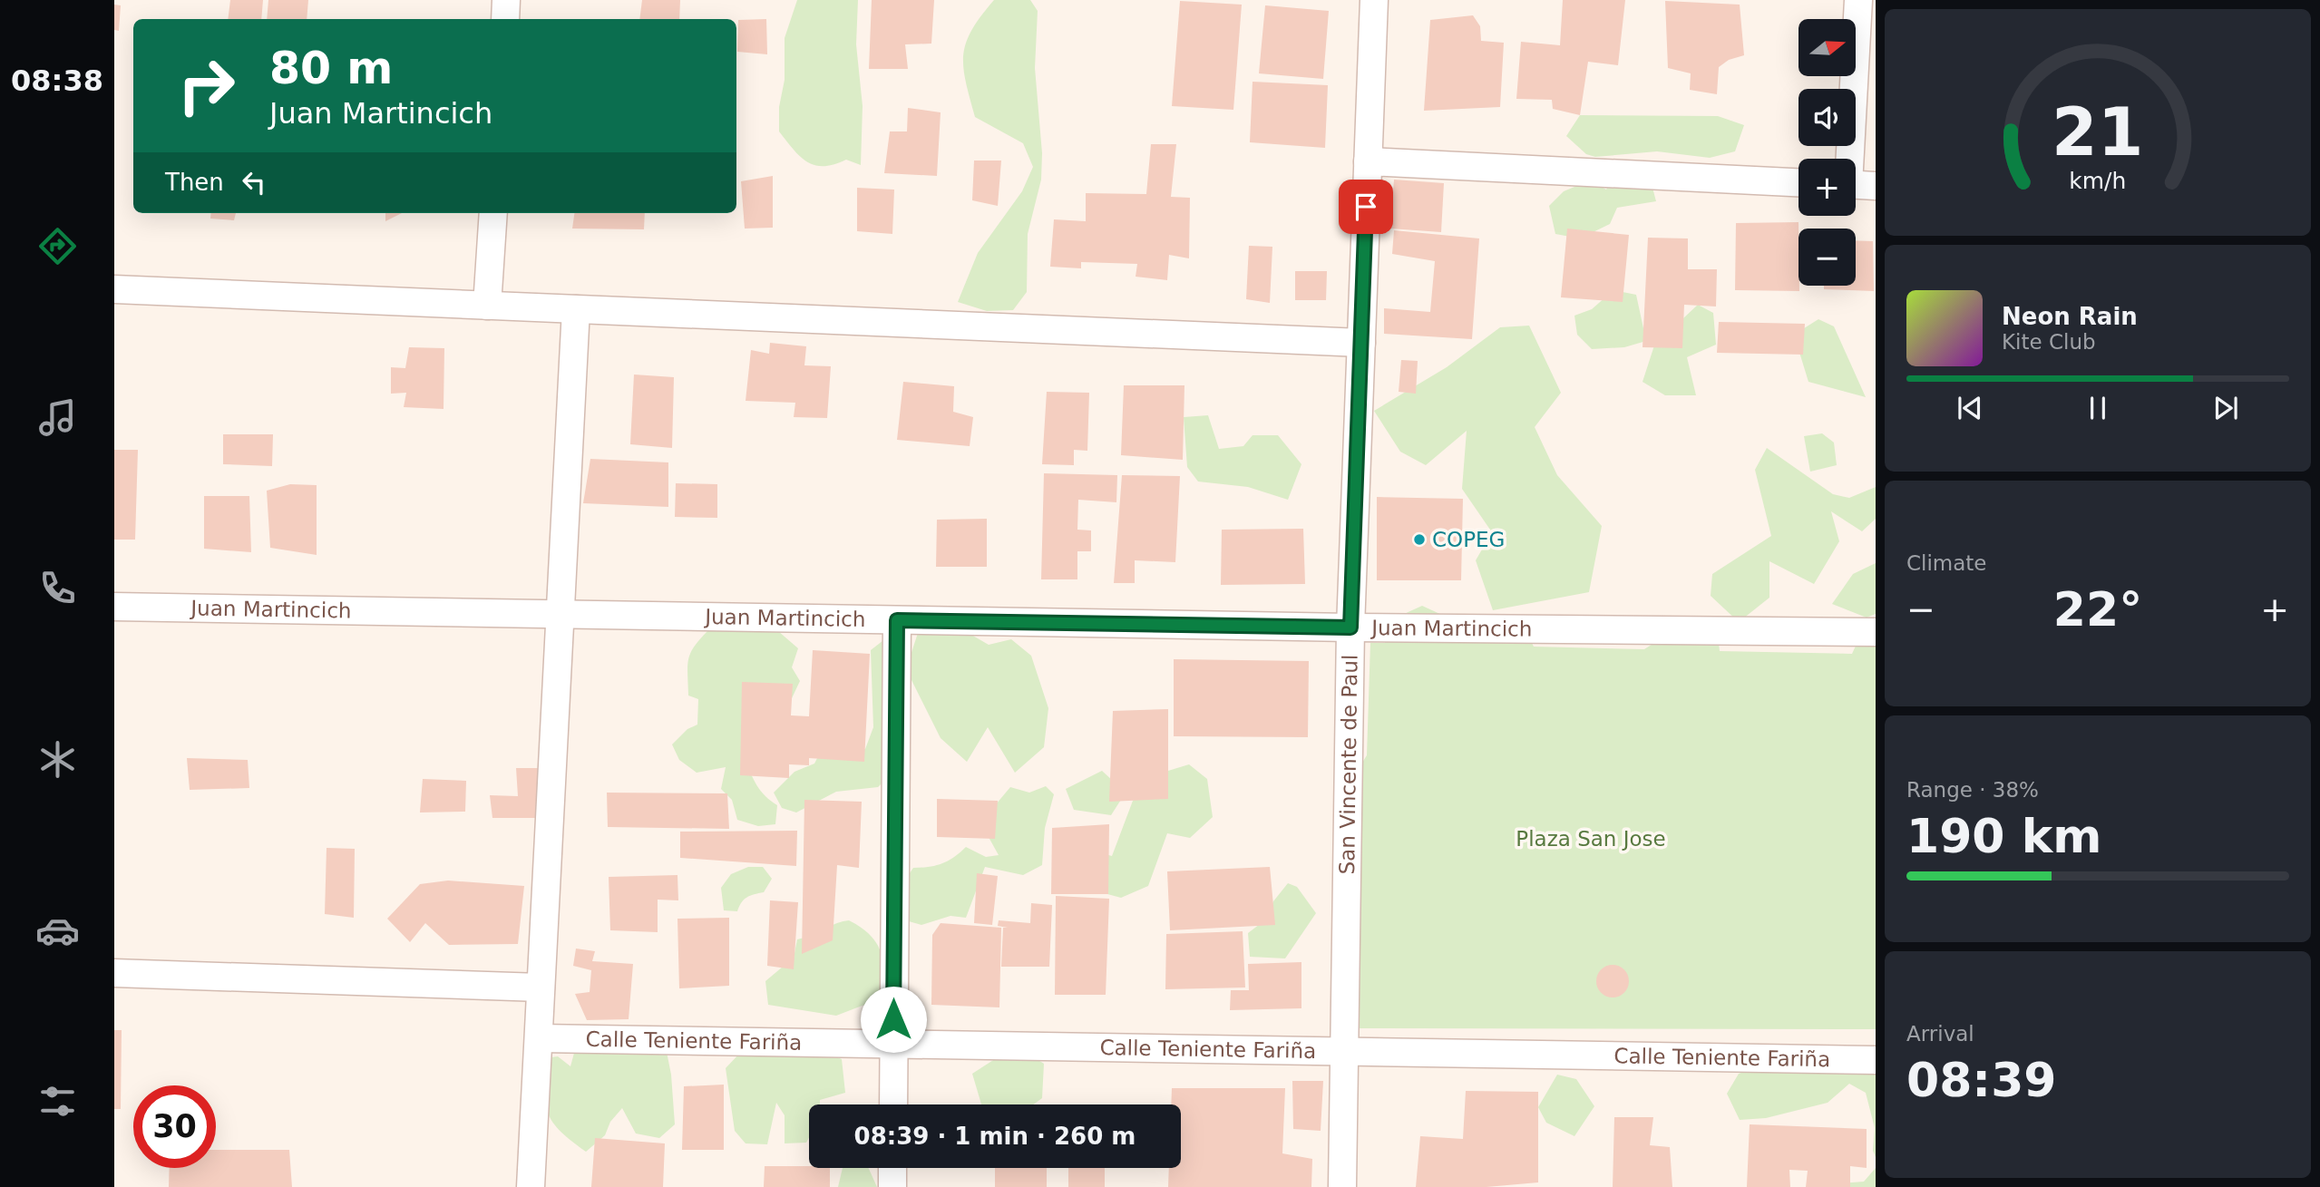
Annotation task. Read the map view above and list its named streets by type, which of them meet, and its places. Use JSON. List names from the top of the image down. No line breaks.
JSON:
{"streets":{"street":["Juan Martincich","San Vincente de Paul","Calle Teniente Fariña"]},"crossings":[["Juan Martincich","San Vincente de Paul"],["San Vincente de Paul","Calle Teniente Fariña"]],"parks":["Plaza San Jose"],"places":["COPEG"],"north":"right","page":{"tabs":"08:38","map_buttons":["+","−"],"turn":["80 m","Juan Martincich"],"then":"Then","song":["Neon Rain","Kite Club"],"tile":["Climate",["Range · 38%","190 km"],["Arrival","08:39"]],"heat":["−","22°","+"],"limit":"30","trip":"08:39 · 1 min · 260 m","gauge":["21","km/h"]}}
